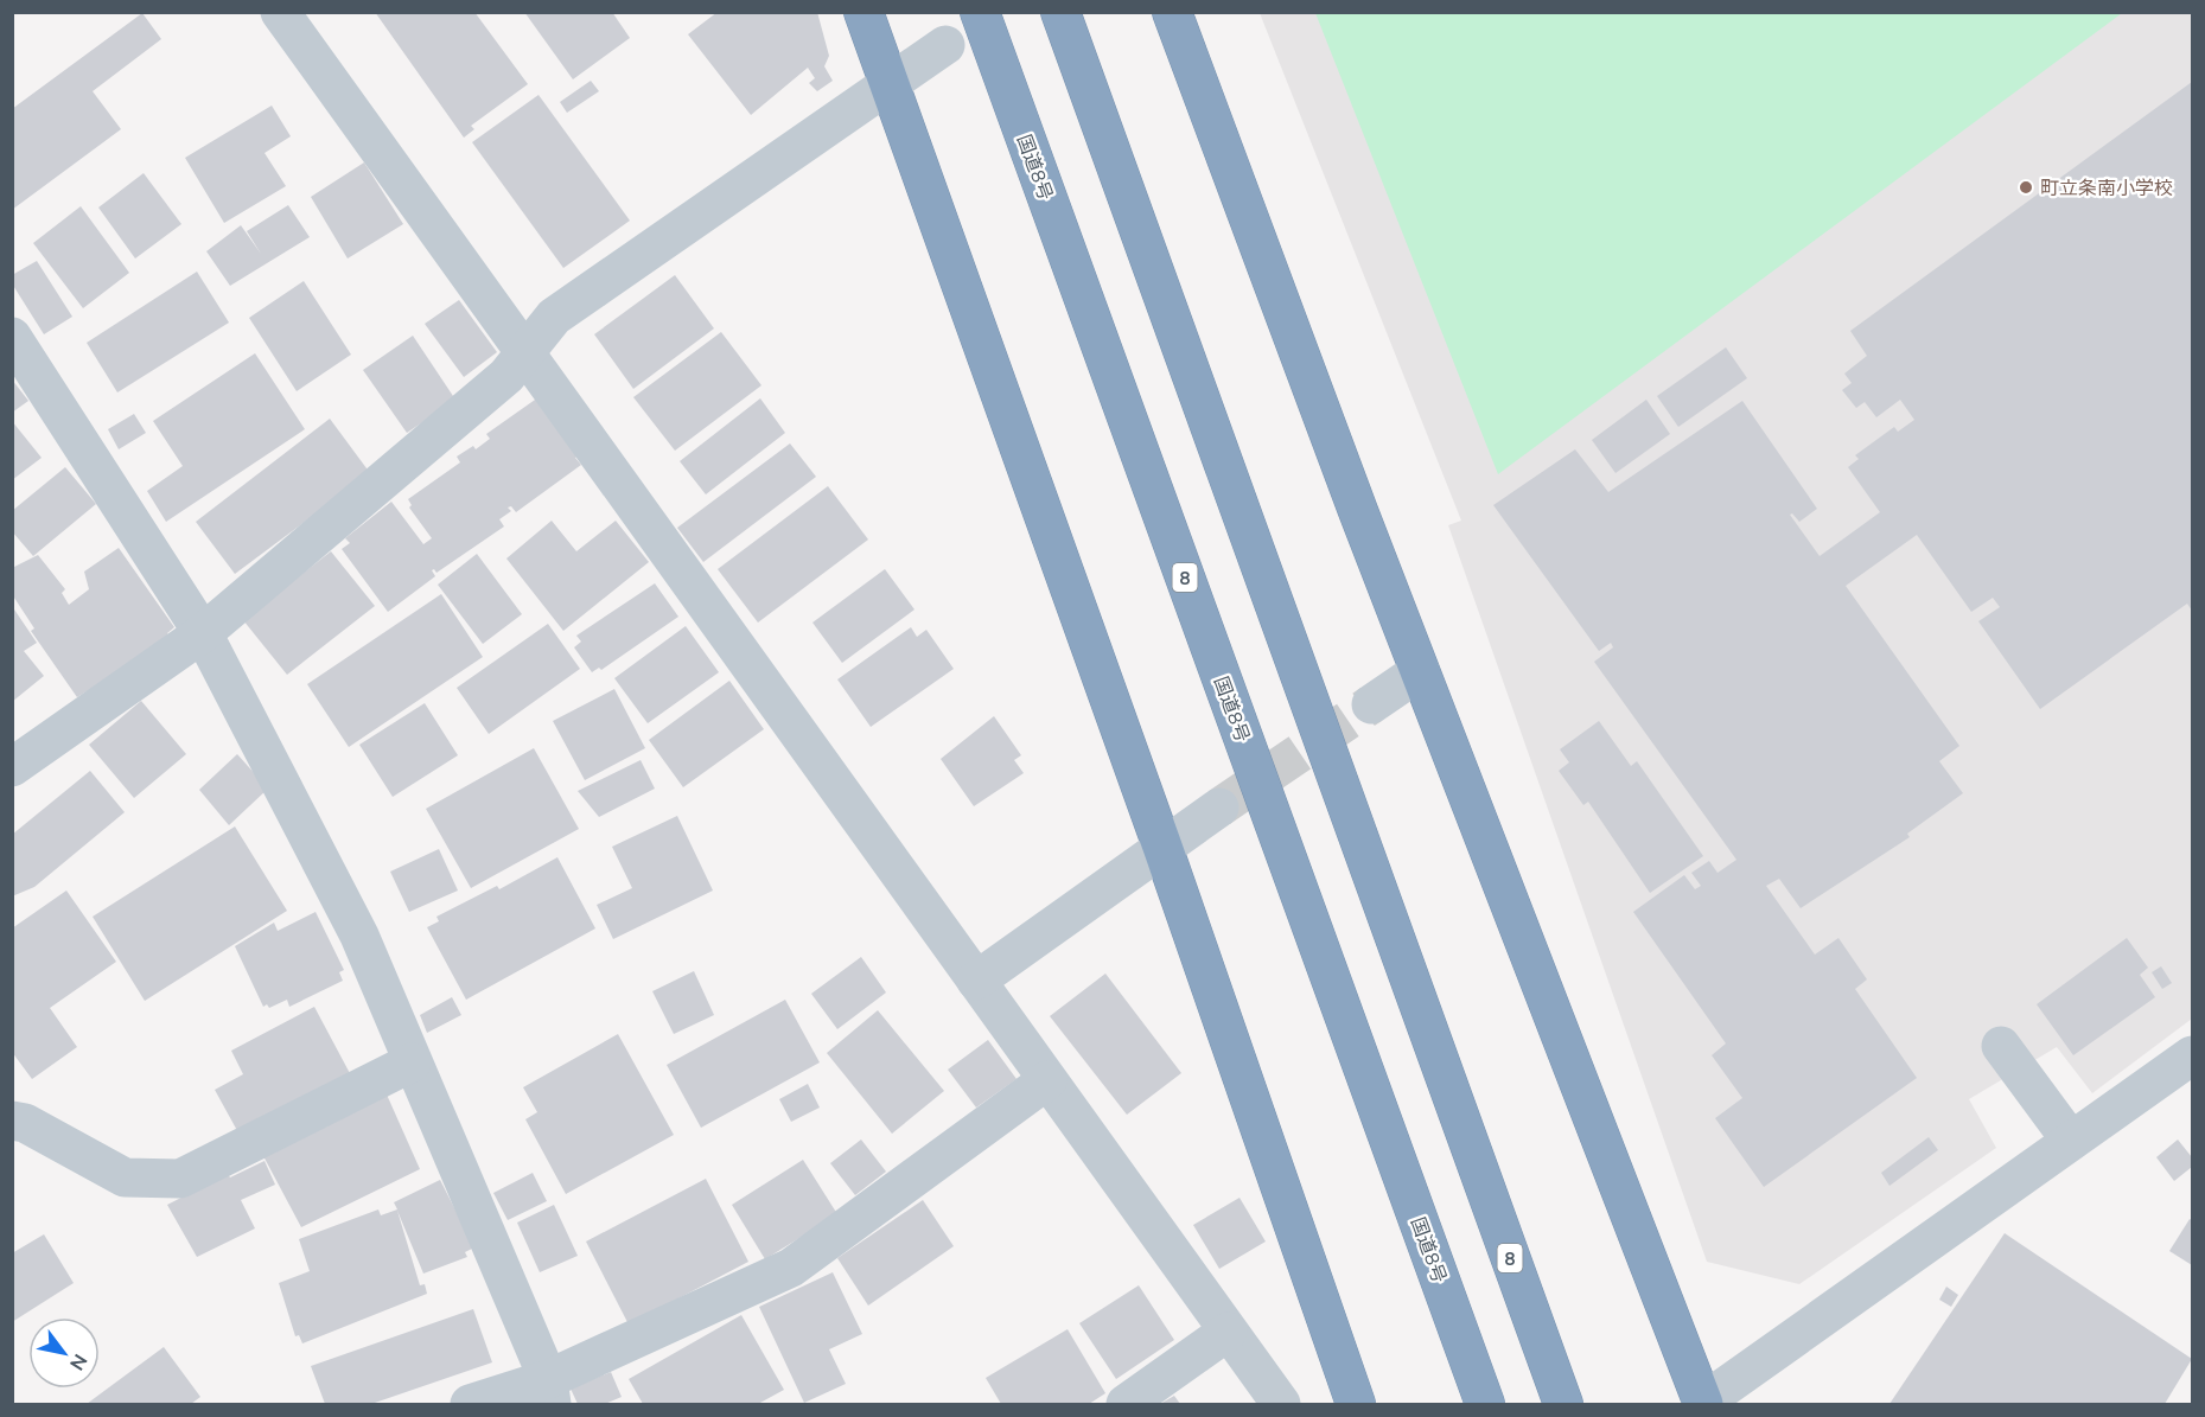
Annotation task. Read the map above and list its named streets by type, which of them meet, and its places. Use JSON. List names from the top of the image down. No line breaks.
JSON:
{"streets":{"highway":["国道8号","8"]},"places":["町立条南小学校"],"north":"bottom right"}
